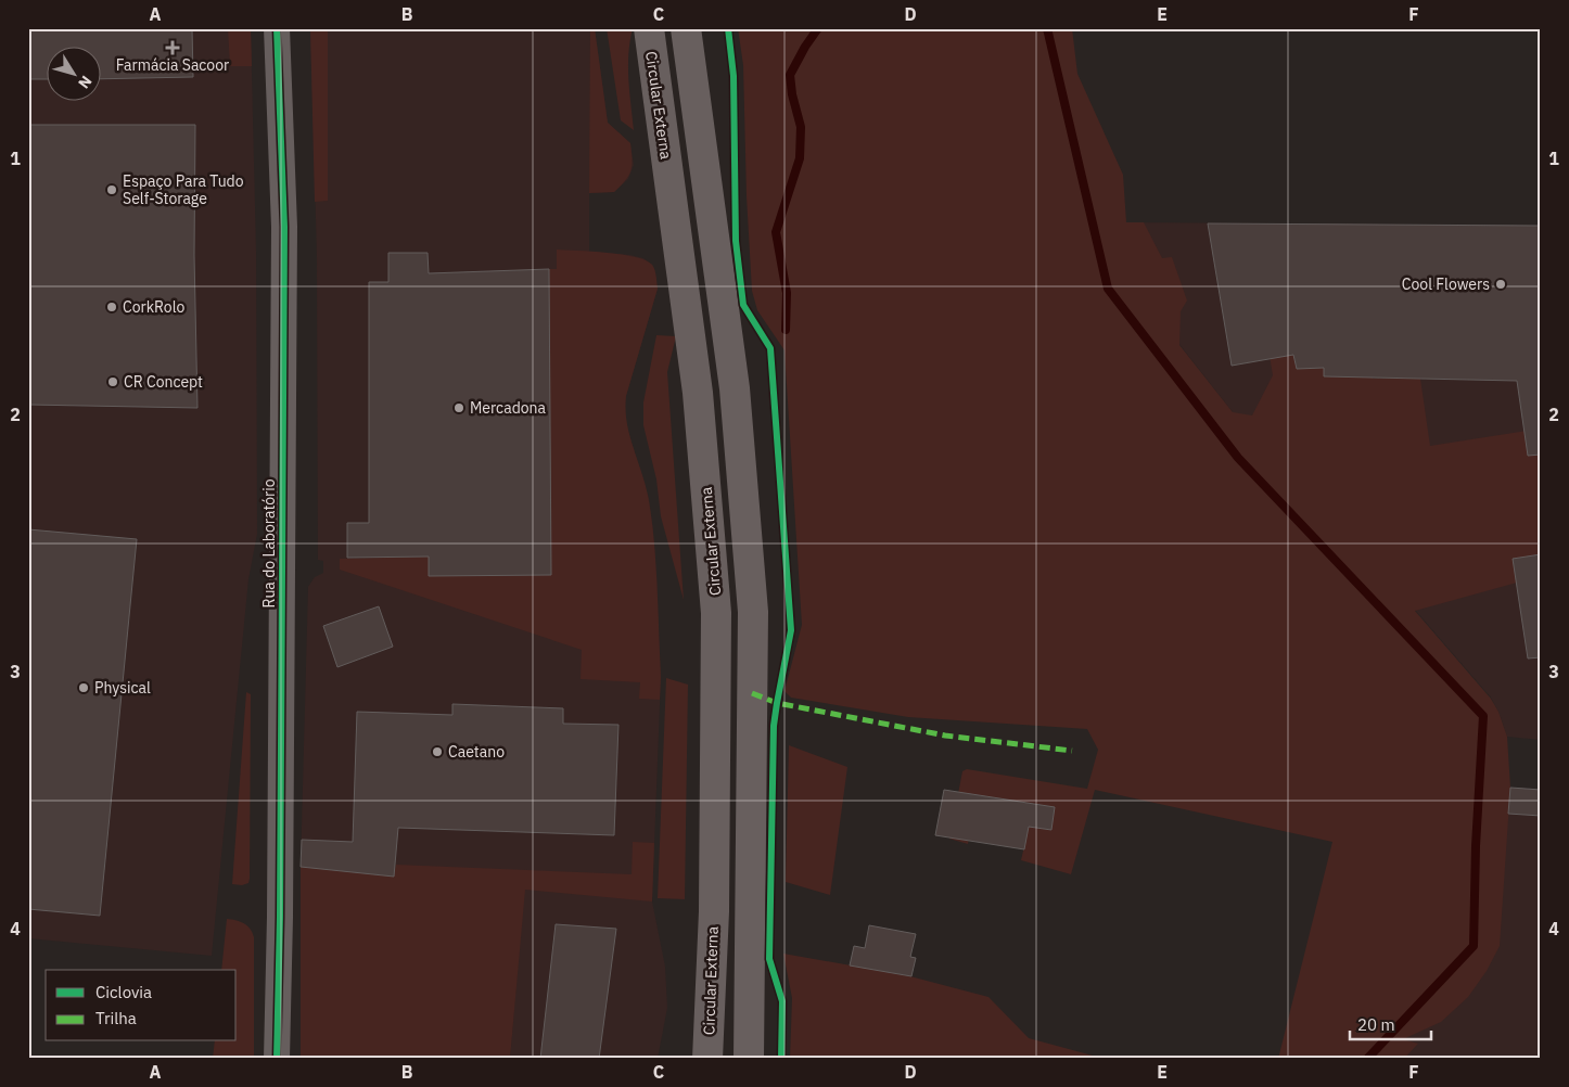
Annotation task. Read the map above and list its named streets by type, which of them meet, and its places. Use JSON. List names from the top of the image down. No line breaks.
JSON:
{"streets":{"main road":["Circular Externa"],"street":["Rua do Laboratório"]},"places":{"health":["Farmácia Sacoor"],"other":["Espaço Para Tudo Self-Storage","Cool Flowers","CorkRolo","CR Concept","Mercadona","Physical","Caetano"]},"legend":["Ciclovia","Trilha"],"scale_bar":"20 m","north":"bottom right","grid":{"columns":["A","B","C","D","E","F"],"rows":["1","2","3","4"]}}
